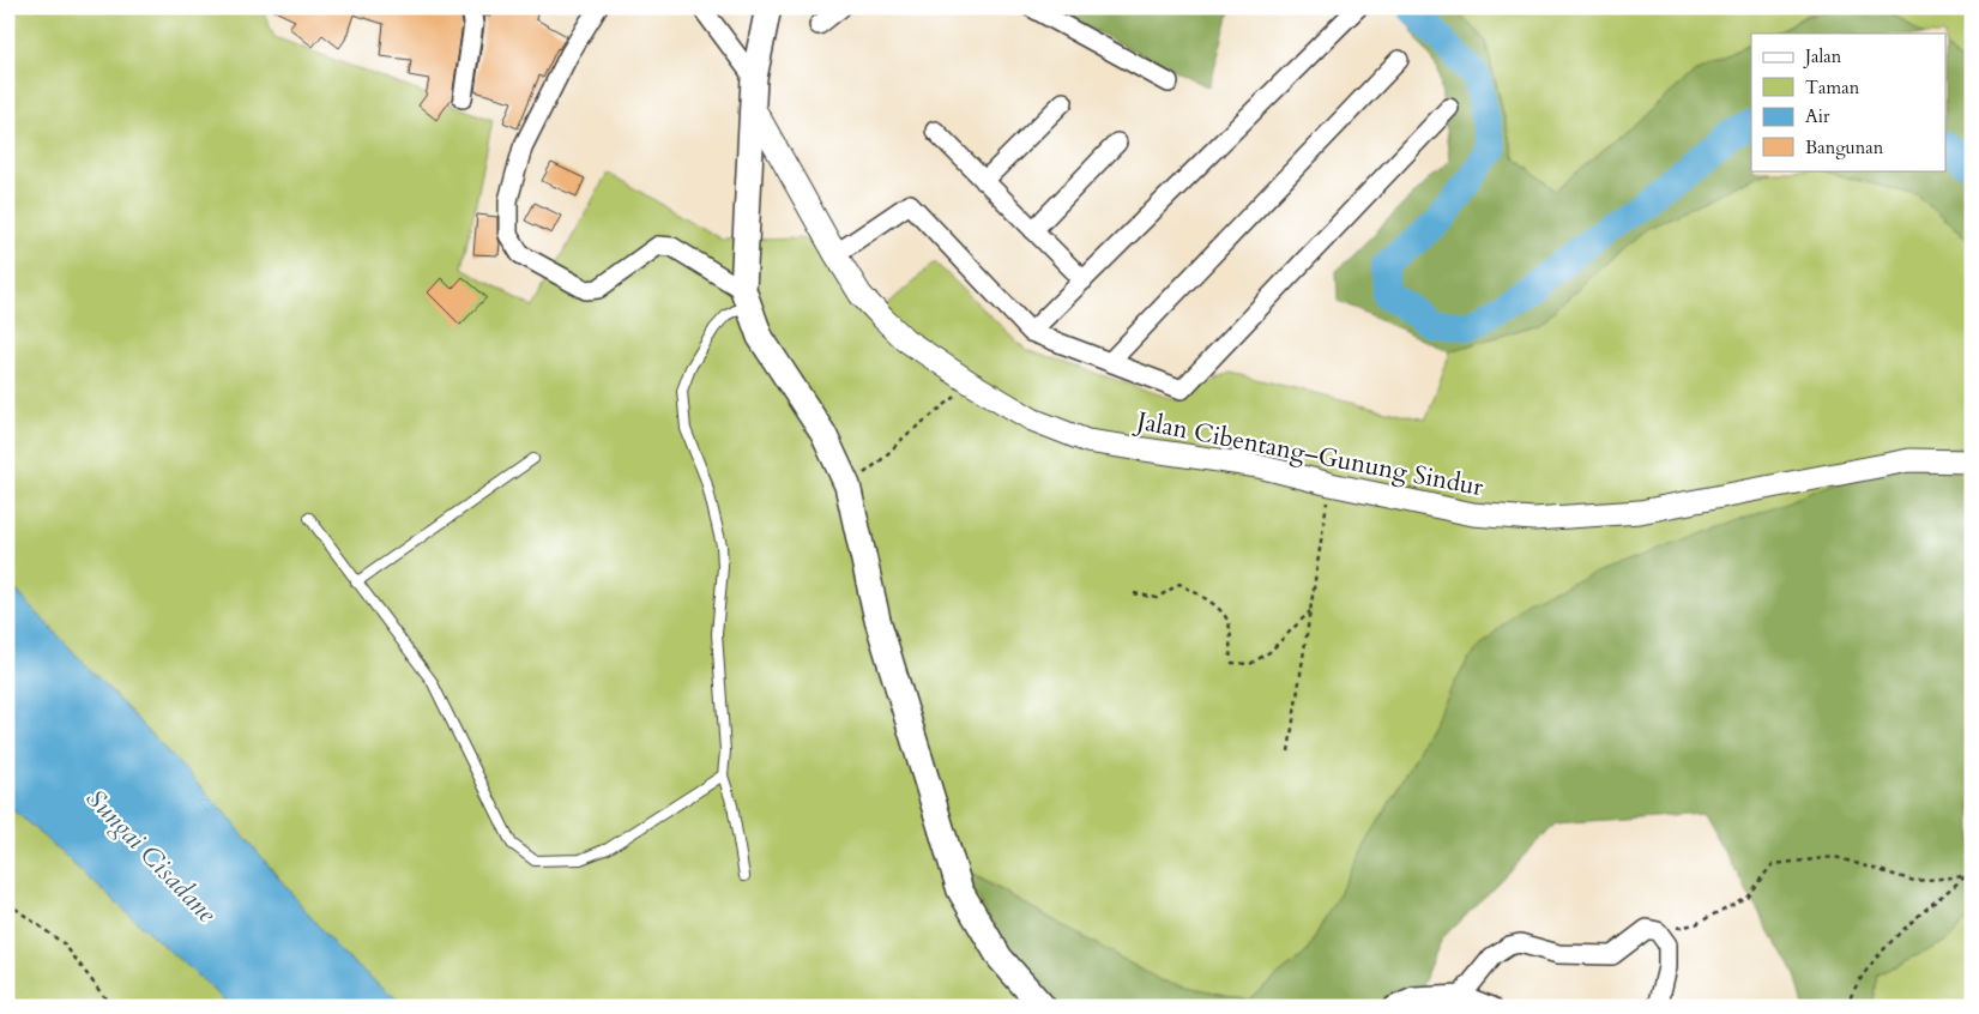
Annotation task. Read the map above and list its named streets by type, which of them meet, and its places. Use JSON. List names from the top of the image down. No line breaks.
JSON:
{"streets":{"street":["Jalan Cibentang–Gunung Sindur"]},"water":["Sungai Cisadane"],"legend":["Jalan","Taman","Air","Bangunan"]}
